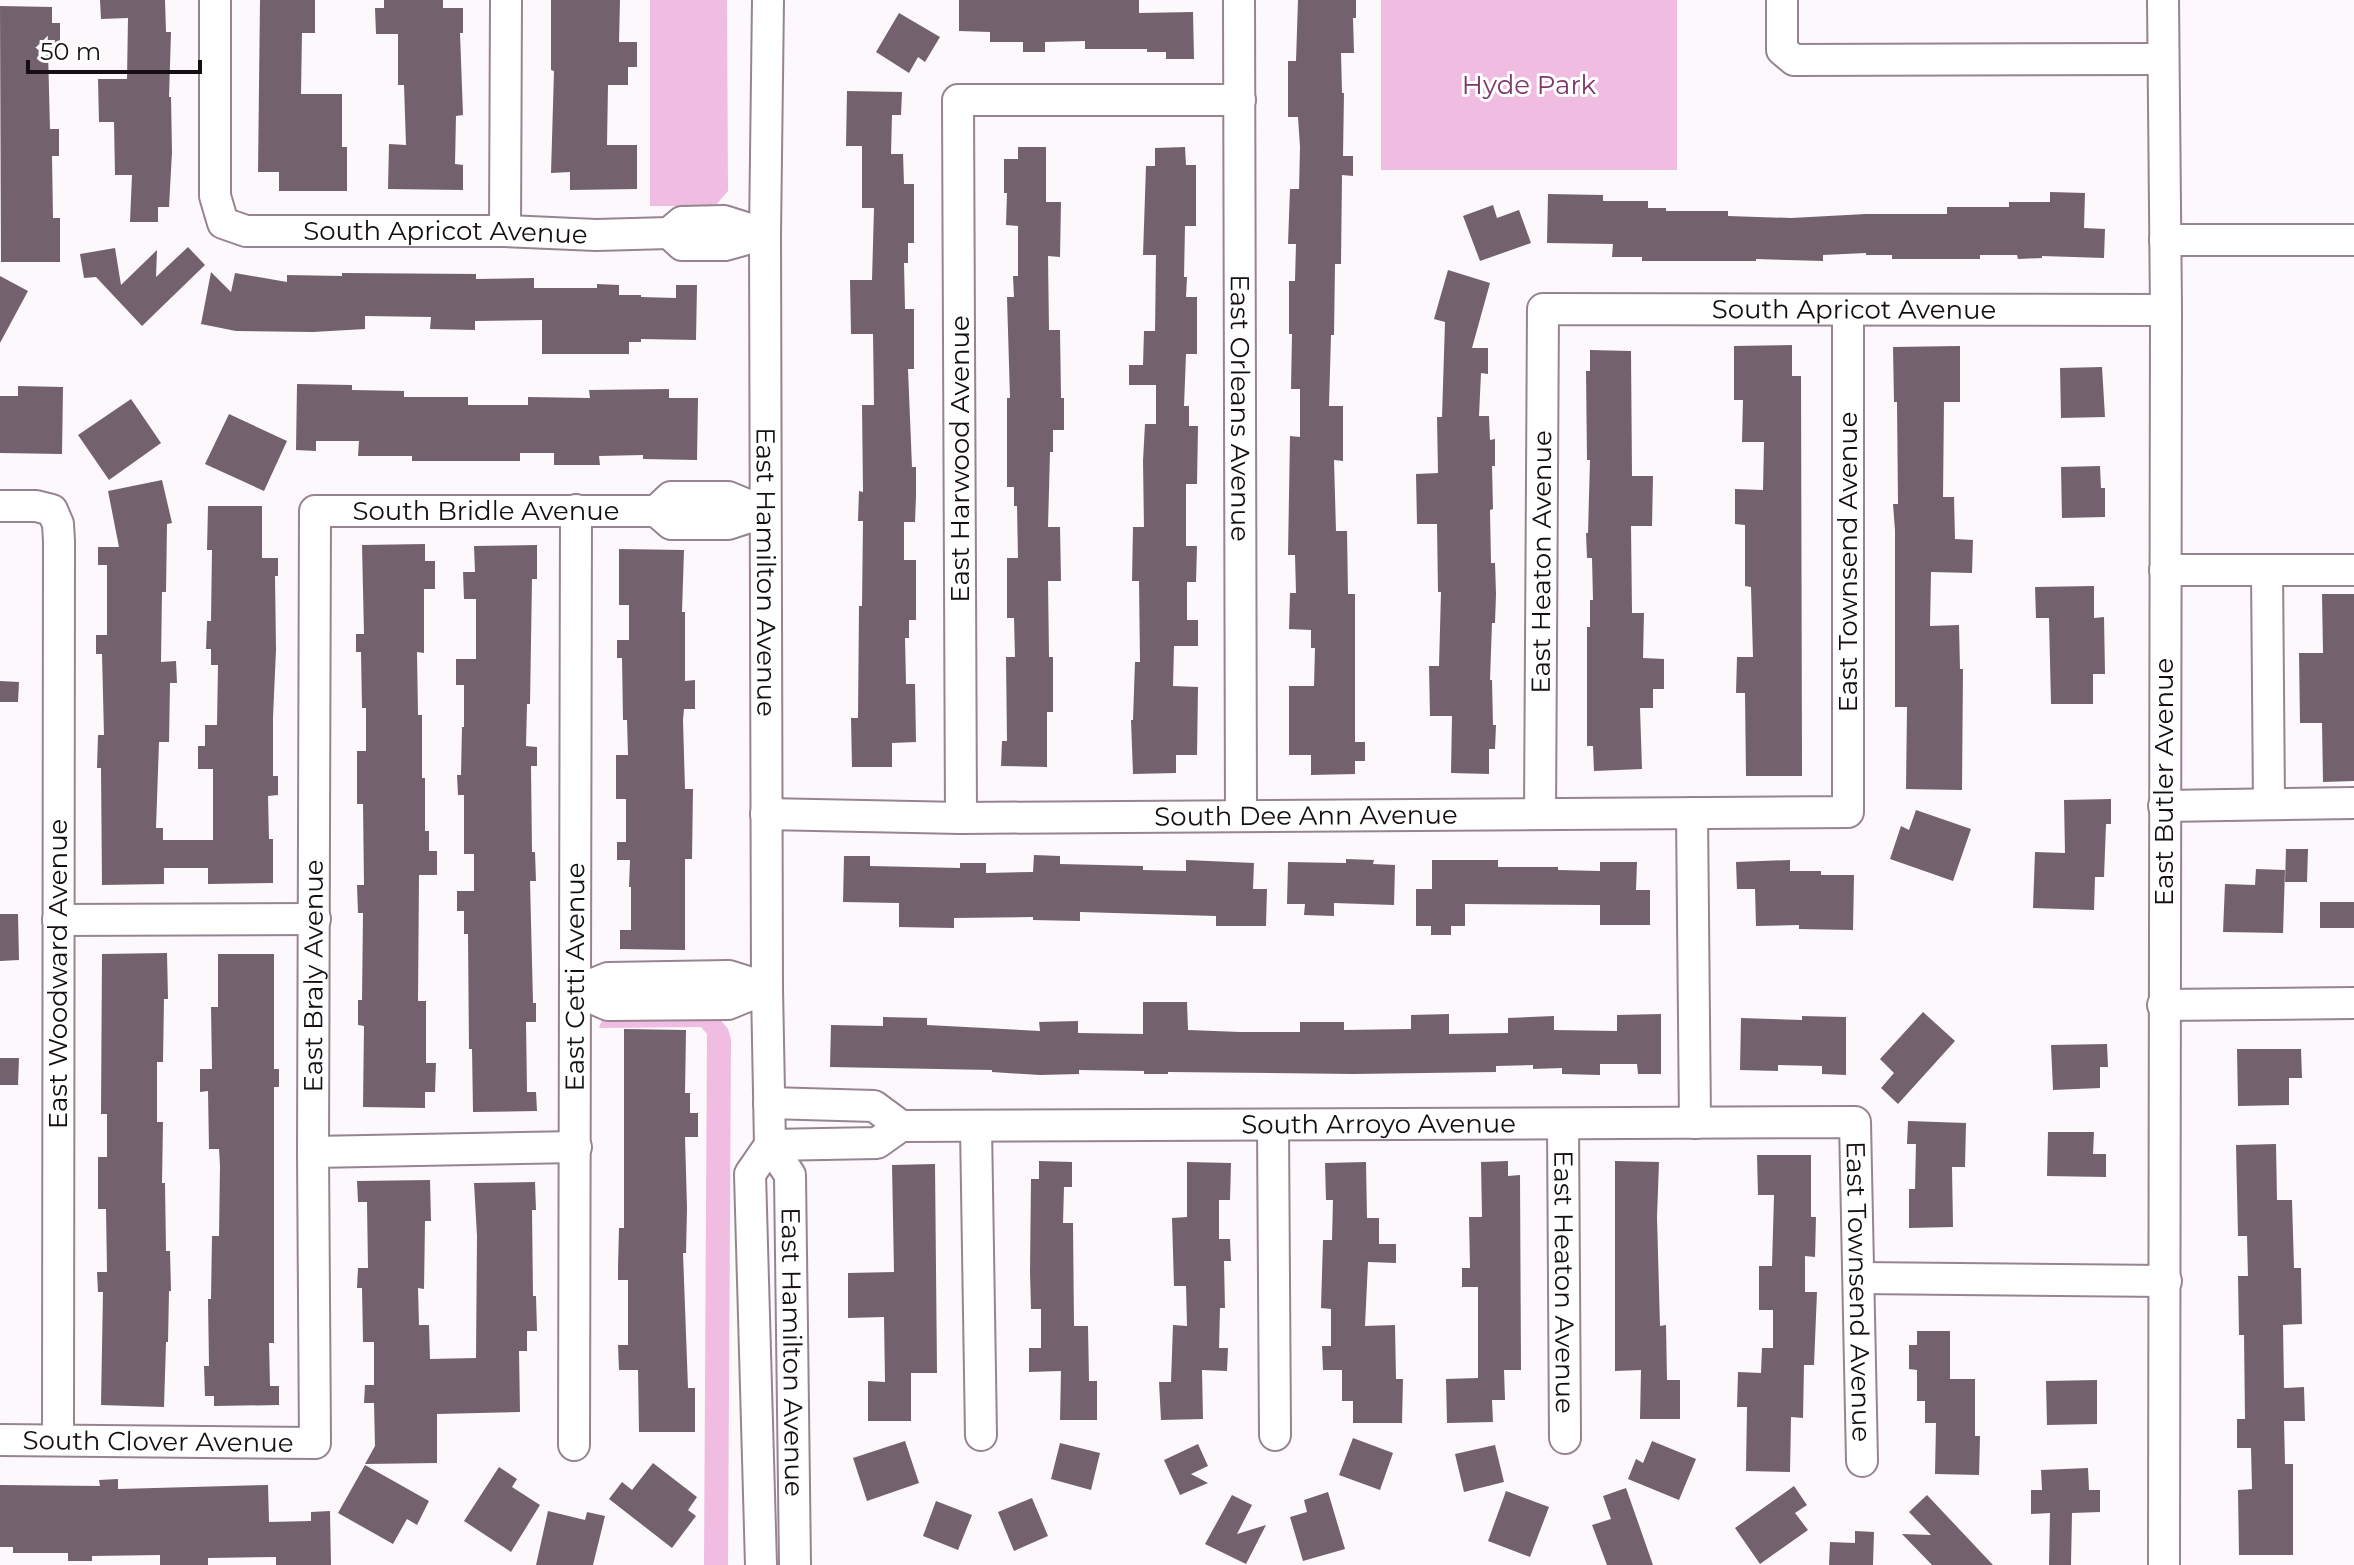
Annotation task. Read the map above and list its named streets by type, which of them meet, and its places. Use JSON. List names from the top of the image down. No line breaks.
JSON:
{"streets":{"street":["South Apricot Avenue","East Orleans Avenue","East Harwood Avenue","South Bridle Avenue","East Heaton Avenue","East Townsend Avenue","East Hamilton Avenue","East Butler Avenue","South Dee Ann Avenue","East Woodward Avenue","East Braly Avenue","East Cetti Avenue","South Arroyo Avenue","South Clover Avenue"]},"crossings":[["South Apricot Avenue","East Heaton Avenue"],["South Apricot Avenue","East Townsend Avenue"],["South Apricot Avenue","East Hamilton Avenue"],["South Apricot Avenue","East Butler Avenue"],["East Orleans Avenue","East Harwood Avenue"],["East Orleans Avenue","South Dee Ann Avenue"],["East Harwood Avenue","South Dee Ann Avenue"],["South Bridle Avenue","East Hamilton Avenue"],["South Bridle Avenue","East Braly Avenue"],["South Bridle Avenue","East Cetti Avenue"],["East Heaton Avenue","South Dee Ann Avenue"],["East Heaton Avenue","South Arroyo Avenue"],["East Townsend Avenue","South Dee Ann Avenue"],["East Townsend Avenue","South Arroyo Avenue"],["East Hamilton Avenue","South Dee Ann Avenue"],["East Hamilton Avenue","South Arroyo Avenue"],["East Woodward Avenue","South Clover Avenue"],["East Braly Avenue","South Clover Avenue"]],"parks":["Hyde Park"],"scale_bar":"50 m"}
